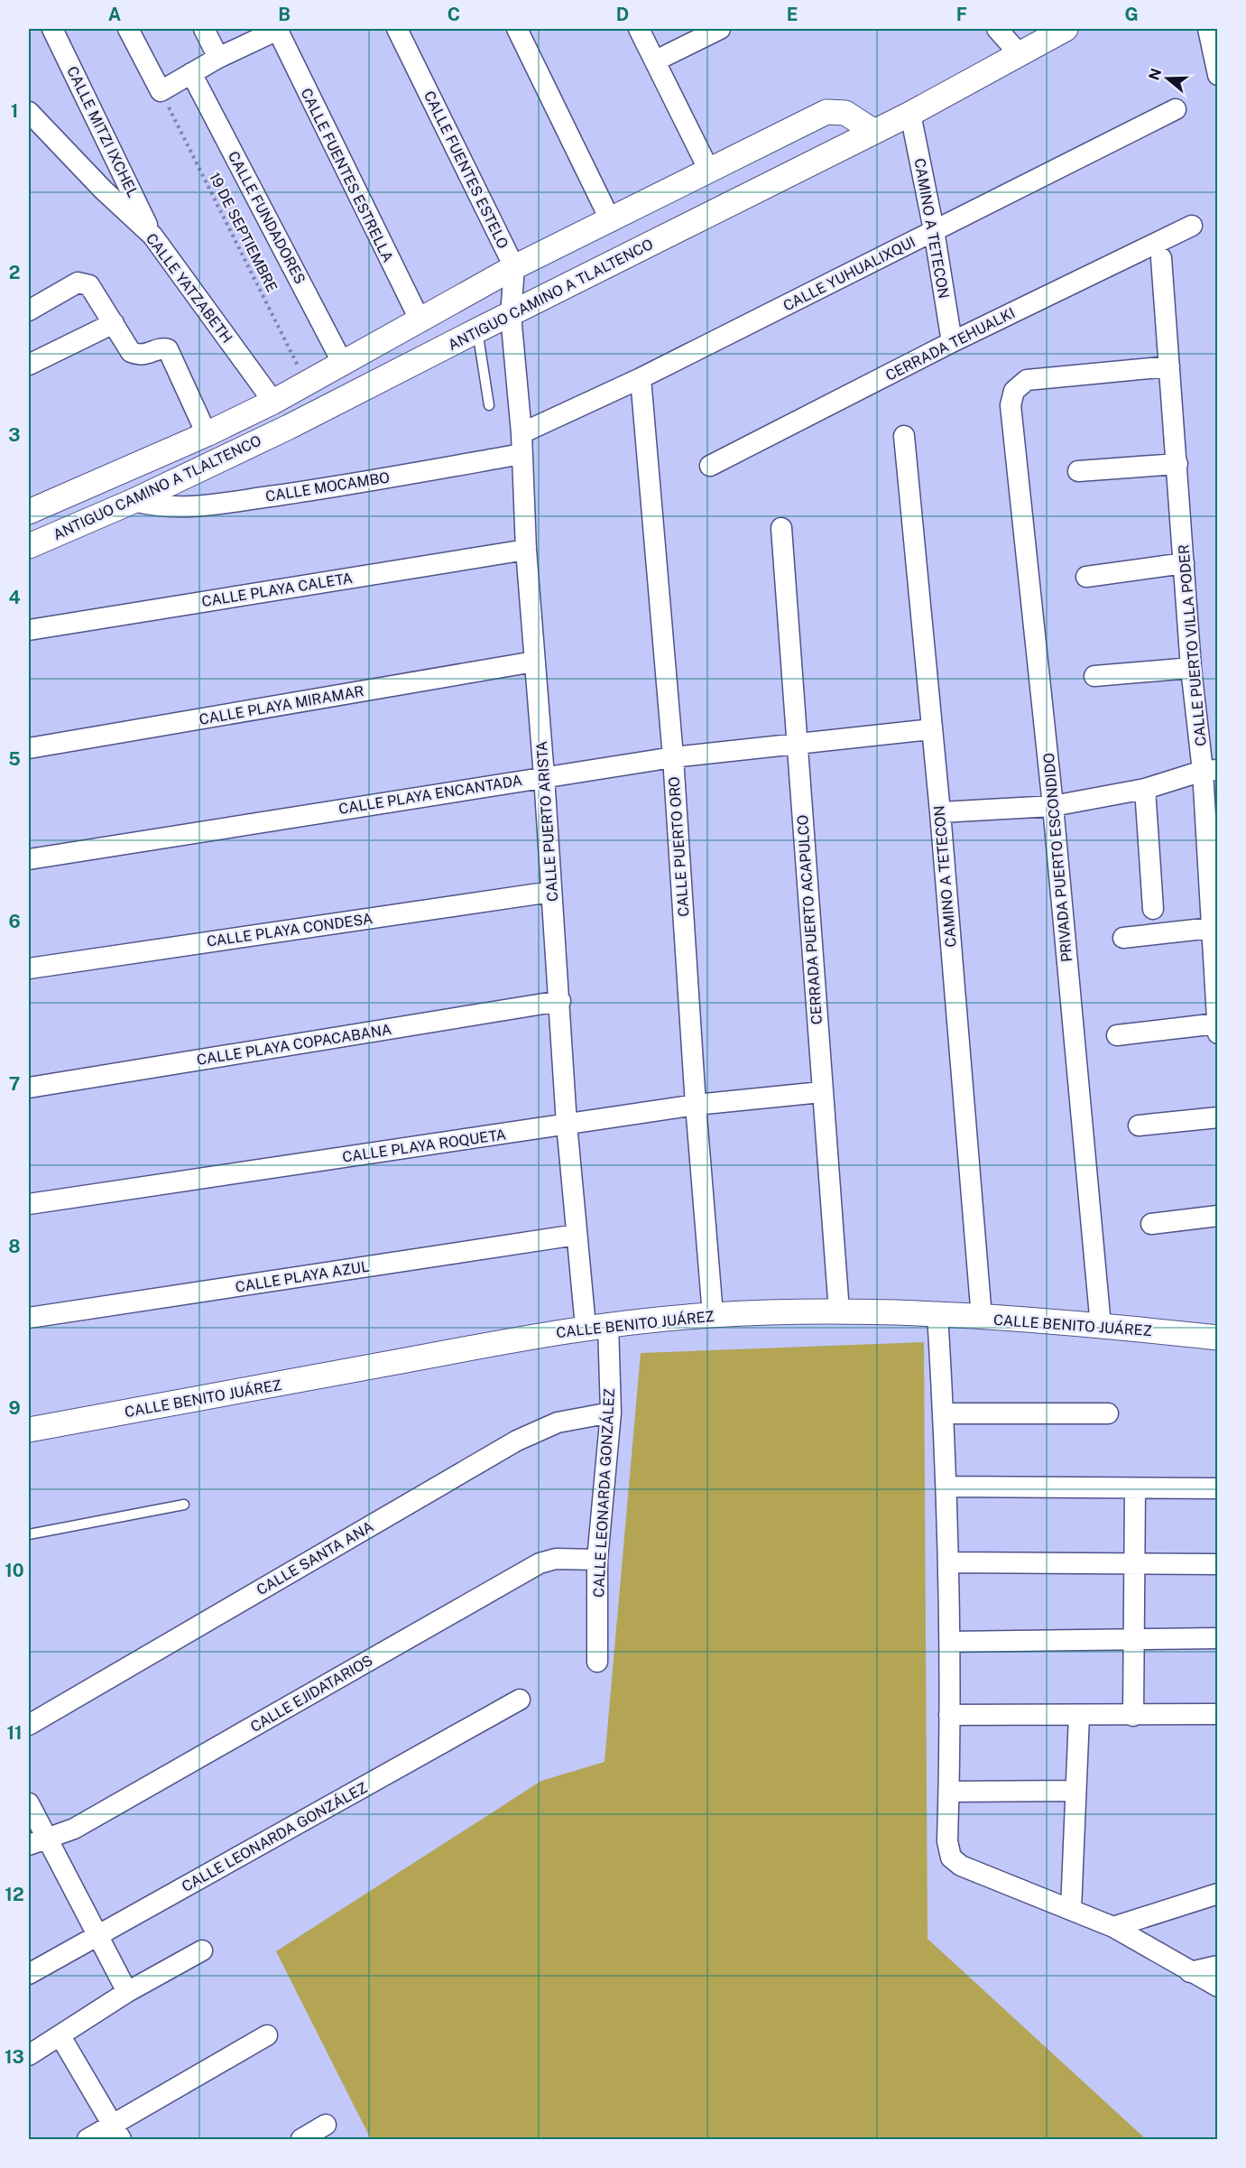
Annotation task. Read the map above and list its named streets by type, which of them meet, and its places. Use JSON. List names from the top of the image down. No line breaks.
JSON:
{"streets":{"street":["CALLE MITZI IXCHEL","CALLE FUENTES ESTELO","CALLE FUENTES ESTRELLA","CALLE FUNDADORES","CAMINO A TETECON","CALLE YUHUALIXQUI","CALLE YATZABETH","ANTIGUO CAMINO A TLALTENCO","CERRADA TEHUALKI","CALLE MOCAMBO","CALLE PLAYA CALETA","CALLE PUERTO VILLA PODER","CALLE PLAYA MIRAMAR","CALLE PLAYA ENCANTADA","CALLE PUERTO ARISTA","CALLE PUERTO ORO","PRIVADA PUERTO ESCONDIDO","CERRADA PUERTO ACAPULCO","CALLE PLAYA CONDESA","CALLE PLAYA COPACABANA","CALLE PLAYA ROQUETA","CALLE PLAYA AZUL","CALLE BENITO JUÁREZ","CALLE LEONARDA GONZÁLEZ","CALLE SANTA ANA","CALLE EJIDATARIOS"],"path":["19 DE SEPTIEMBRE"]},"crossings":[["CALLE MITZI IXCHEL","CALLE YATZABETH"],["CALLE FUENTES ESTELO","ANTIGUO CAMINO A TLALTENCO"],["CALLE FUENTES ESTELO","CALLE PUERTO ARISTA"],["CAMINO A TETECON","CALLE YUHUALIXQUI"],["CAMINO A TETECON","ANTIGUO CAMINO A TLALTENCO"],["CAMINO A TETECON","CERRADA TEHUALKI"],["CAMINO A TETECON","CALLE PLAYA ENCANTADA"],["CAMINO A TETECON","CALLE BENITO JUÁREZ"],["CALLE YUHUALIXQUI","CALLE PUERTO ARISTA"],["CALLE YUHUALIXQUI","CALLE PUERTO ORO"],["ANTIGUO CAMINO A TLALTENCO","CALLE MOCAMBO"],["ANTIGUO CAMINO A TLALTENCO","CALLE PUERTO ARISTA"],["CALLE MOCAMBO","CALLE PUERTO ARISTA"],["CALLE PLAYA CALETA","CALLE PUERTO ARISTA"],["CALLE PUERTO VILLA PODER","PRIVADA PUERTO ESCONDIDO"],["CALLE PLAYA MIRAMAR","CALLE PUERTO ARISTA"],["CALLE PLAYA ENCANTADA","CALLE PUERTO ARISTA"],["CALLE PLAYA ENCANTADA","CALLE PUERTO ORO"],["CALLE PLAYA ENCANTADA","CERRADA PUERTO ACAPULCO"],["CALLE PUERTO ARISTA","CALLE PLAYA CONDESA"],["CALLE PUERTO ARISTA","CALLE PLAYA COPACABANA"],["CALLE PUERTO ARISTA","CALLE PLAYA ROQUETA"],["CALLE PUERTO ARISTA","CALLE PLAYA AZUL"],["CALLE PUERTO ARISTA","CALLE BENITO JUÁREZ"],["CALLE PUERTO ARISTA","CALLE LEONARDA GONZÁLEZ"],["CALLE PUERTO ORO","CALLE PLAYA ROQUETA"],["CALLE PUERTO ORO","CALLE BENITO JUÁREZ"],["PRIVADA PUERTO ESCONDIDO","CALLE BENITO JUÁREZ"],["CERRADA PUERTO ACAPULCO","CALLE PLAYA ROQUETA"],["CERRADA PUERTO ACAPULCO","CALLE BENITO JUÁREZ"],["CALLE BENITO JUÁREZ","CALLE LEONARDA GONZÁLEZ"],["CALLE LEONARDA GONZÁLEZ","CALLE SANTA ANA"],["CALLE LEONARDA GONZÁLEZ","CALLE EJIDATARIOS"]],"north":"left","grid":{"columns":["A","B","C","D","E","F","G"],"rows":["1","2","3","4","5","6","7","8","9","10","11","12","13"]}}
